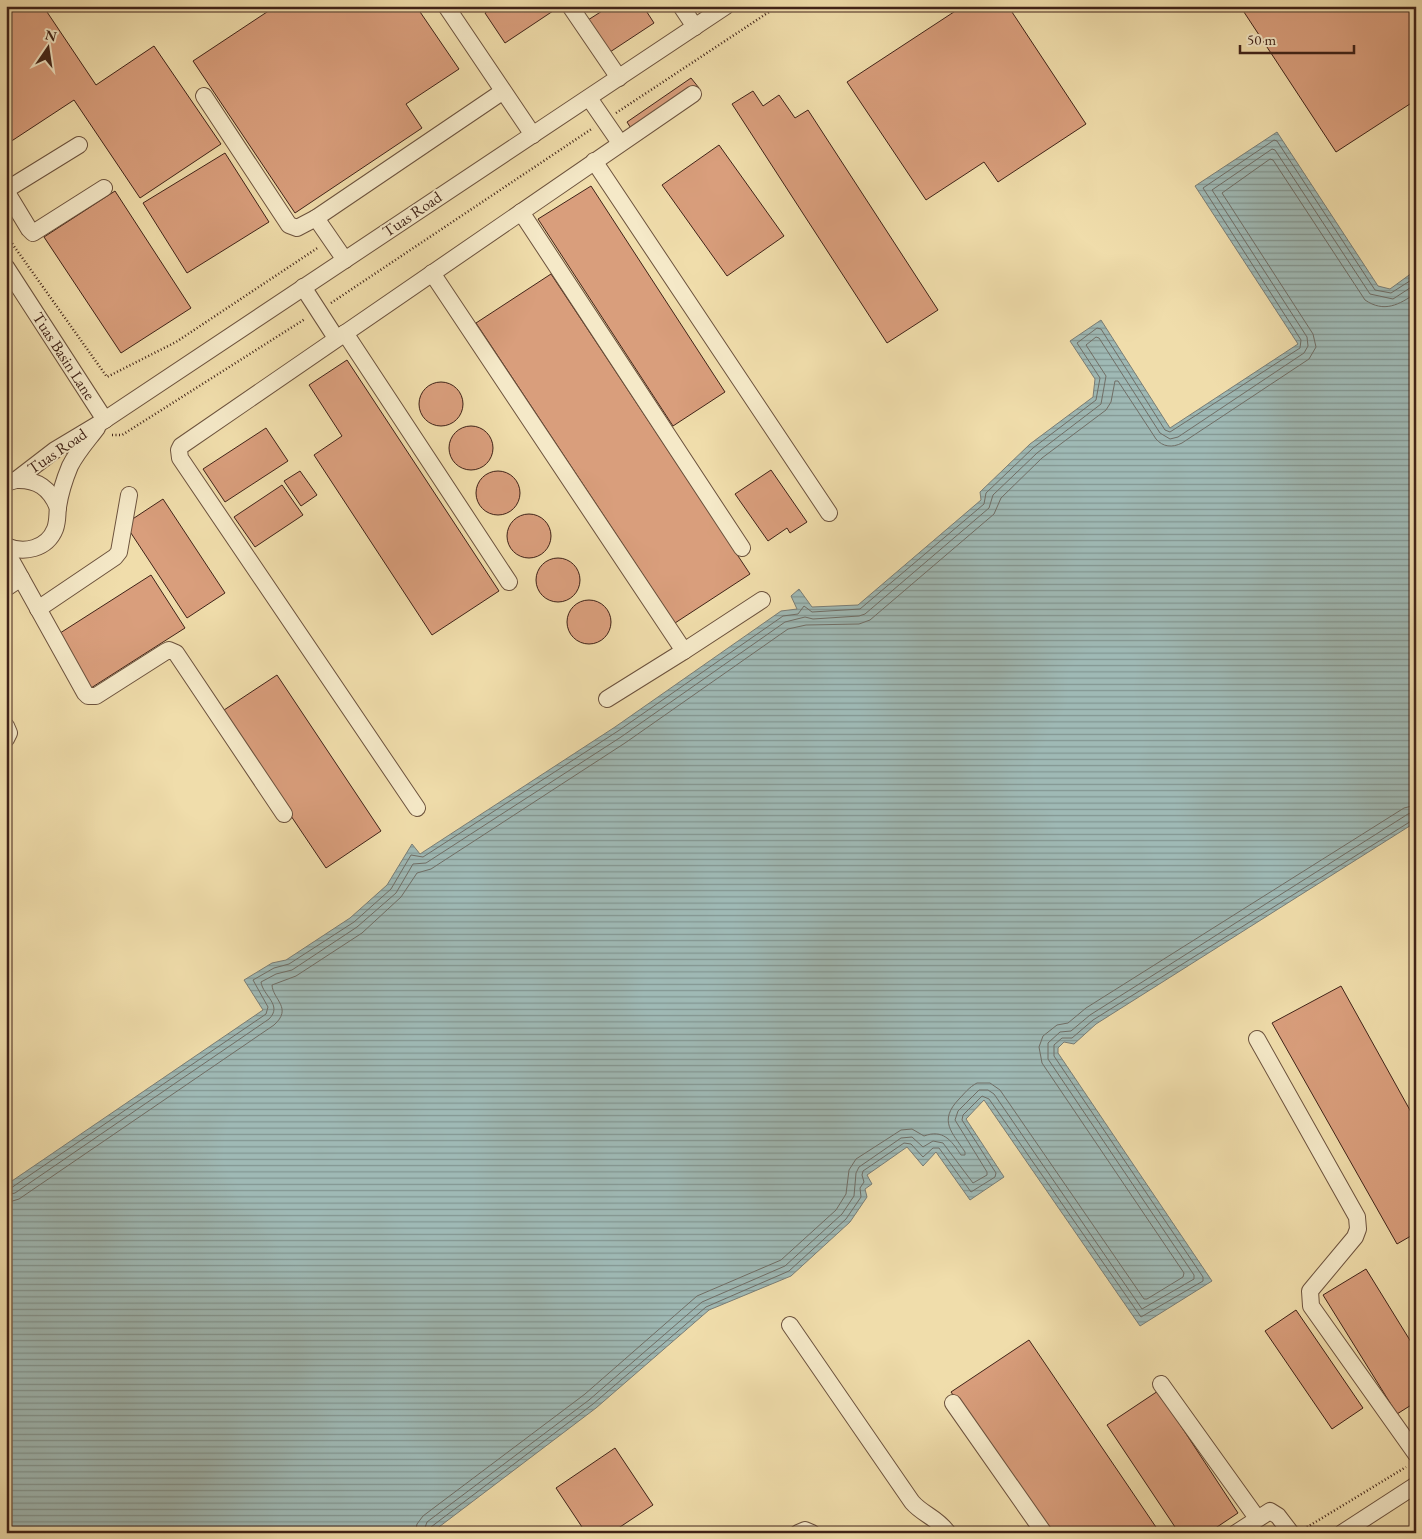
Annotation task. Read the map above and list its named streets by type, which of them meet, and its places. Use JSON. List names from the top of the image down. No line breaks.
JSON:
{"streets":{"street":["Tuas Road","Tuas Basin Lane"]},"crossings":[["Tuas Road","Tuas Basin Lane"]],"scale_bar":"50 m","north":"top"}
